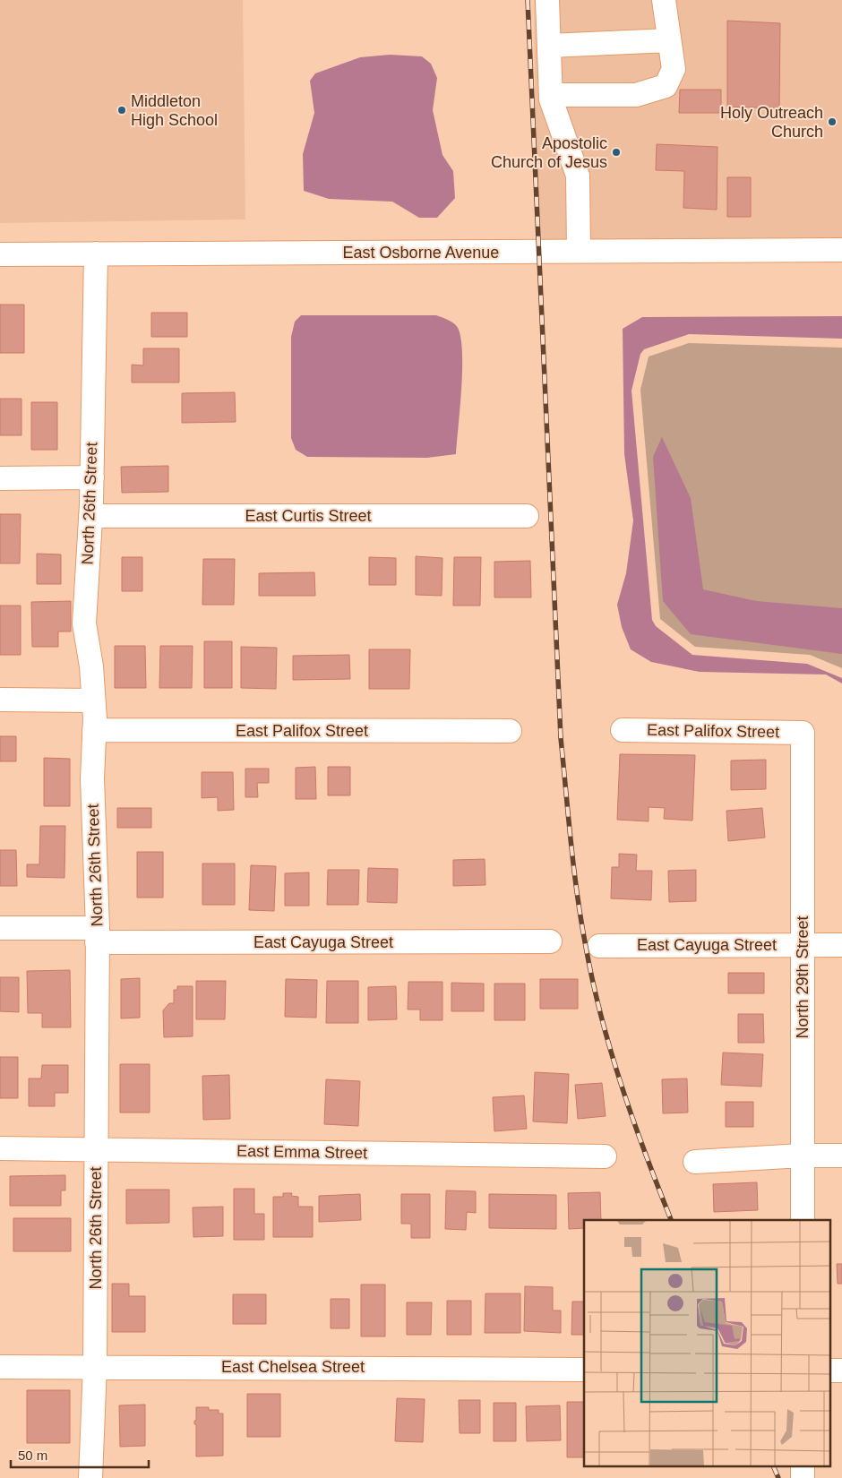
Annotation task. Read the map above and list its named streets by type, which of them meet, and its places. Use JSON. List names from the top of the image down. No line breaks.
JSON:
{"streets":{"street":["East Osborne Avenue","North 26th Street","East Curtis Street","East Palifox Street","East Cayuga Street","North 29th Street","East Emma Street","East Chelsea Street"]},"crossings":[["East Osborne Avenue","North 26th Street"],["North 26th Street","East Curtis Street"],["North 26th Street","East Palifox Street"],["North 26th Street","East Cayuga Street"],["North 26th Street","East Emma Street"],["North 26th Street","East Chelsea Street"],["East Palifox Street","North 29th Street"],["East Cayuga Street","North 29th Street"]],"places":["Middleton High School","Holy Outreach Church","Apostolic Church of Jesus"],"scale_bar":"50 m"}
